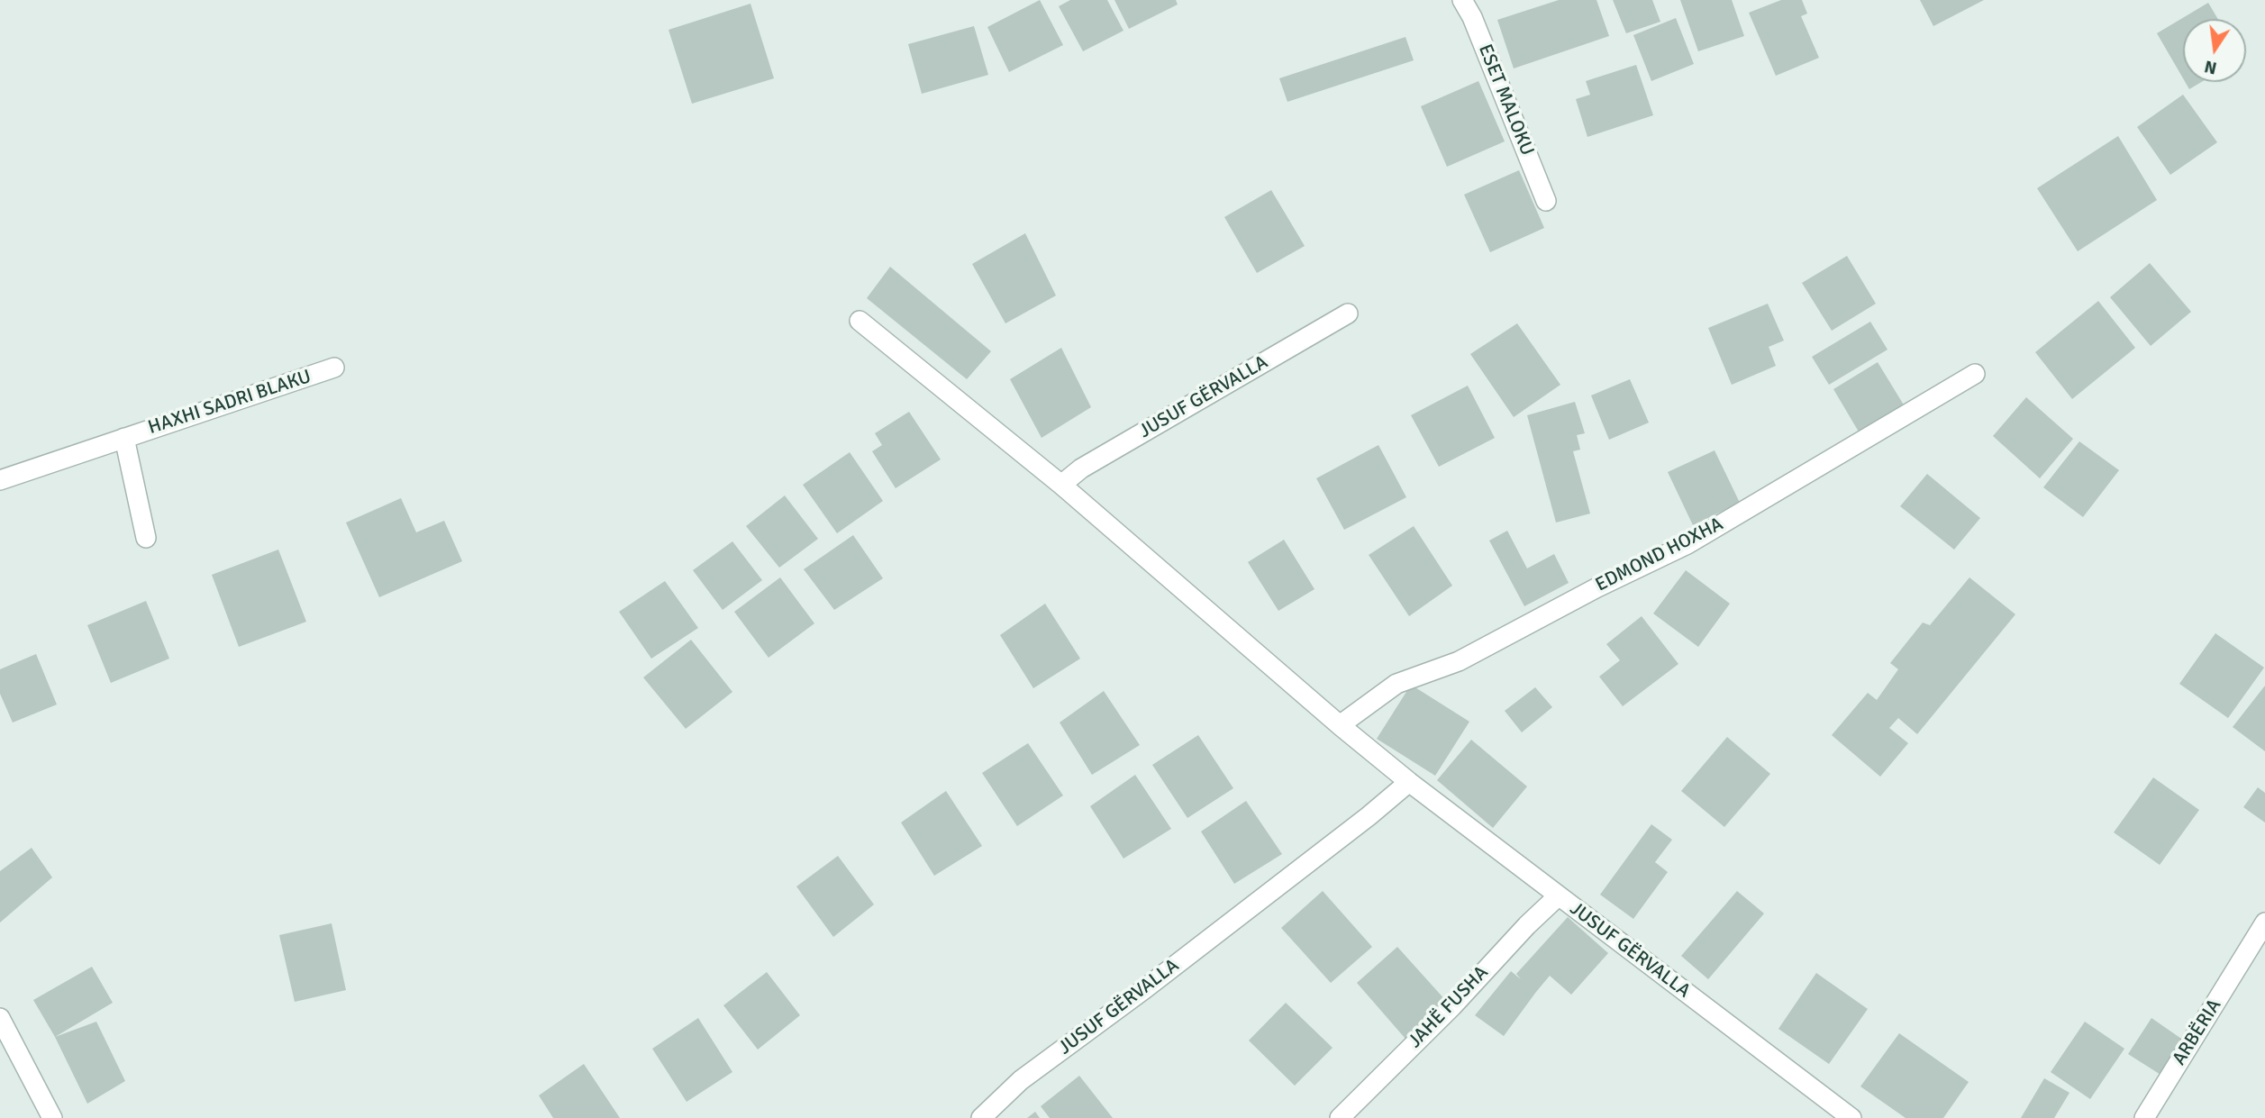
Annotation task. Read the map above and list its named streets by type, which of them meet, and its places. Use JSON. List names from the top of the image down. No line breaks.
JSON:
{"streets":{"street":["ESET MALOKU","JUSUF GËRVALLA","HAXHI SADRI BLAKU","EDMOND HOXHA","JAHË FUSHA","ARBËRIA"]},"crossings":[["JUSUF GËRVALLA","EDMOND HOXHA"],["JUSUF GËRVALLA","JAHË FUSHA"]],"north":"bottom"}
